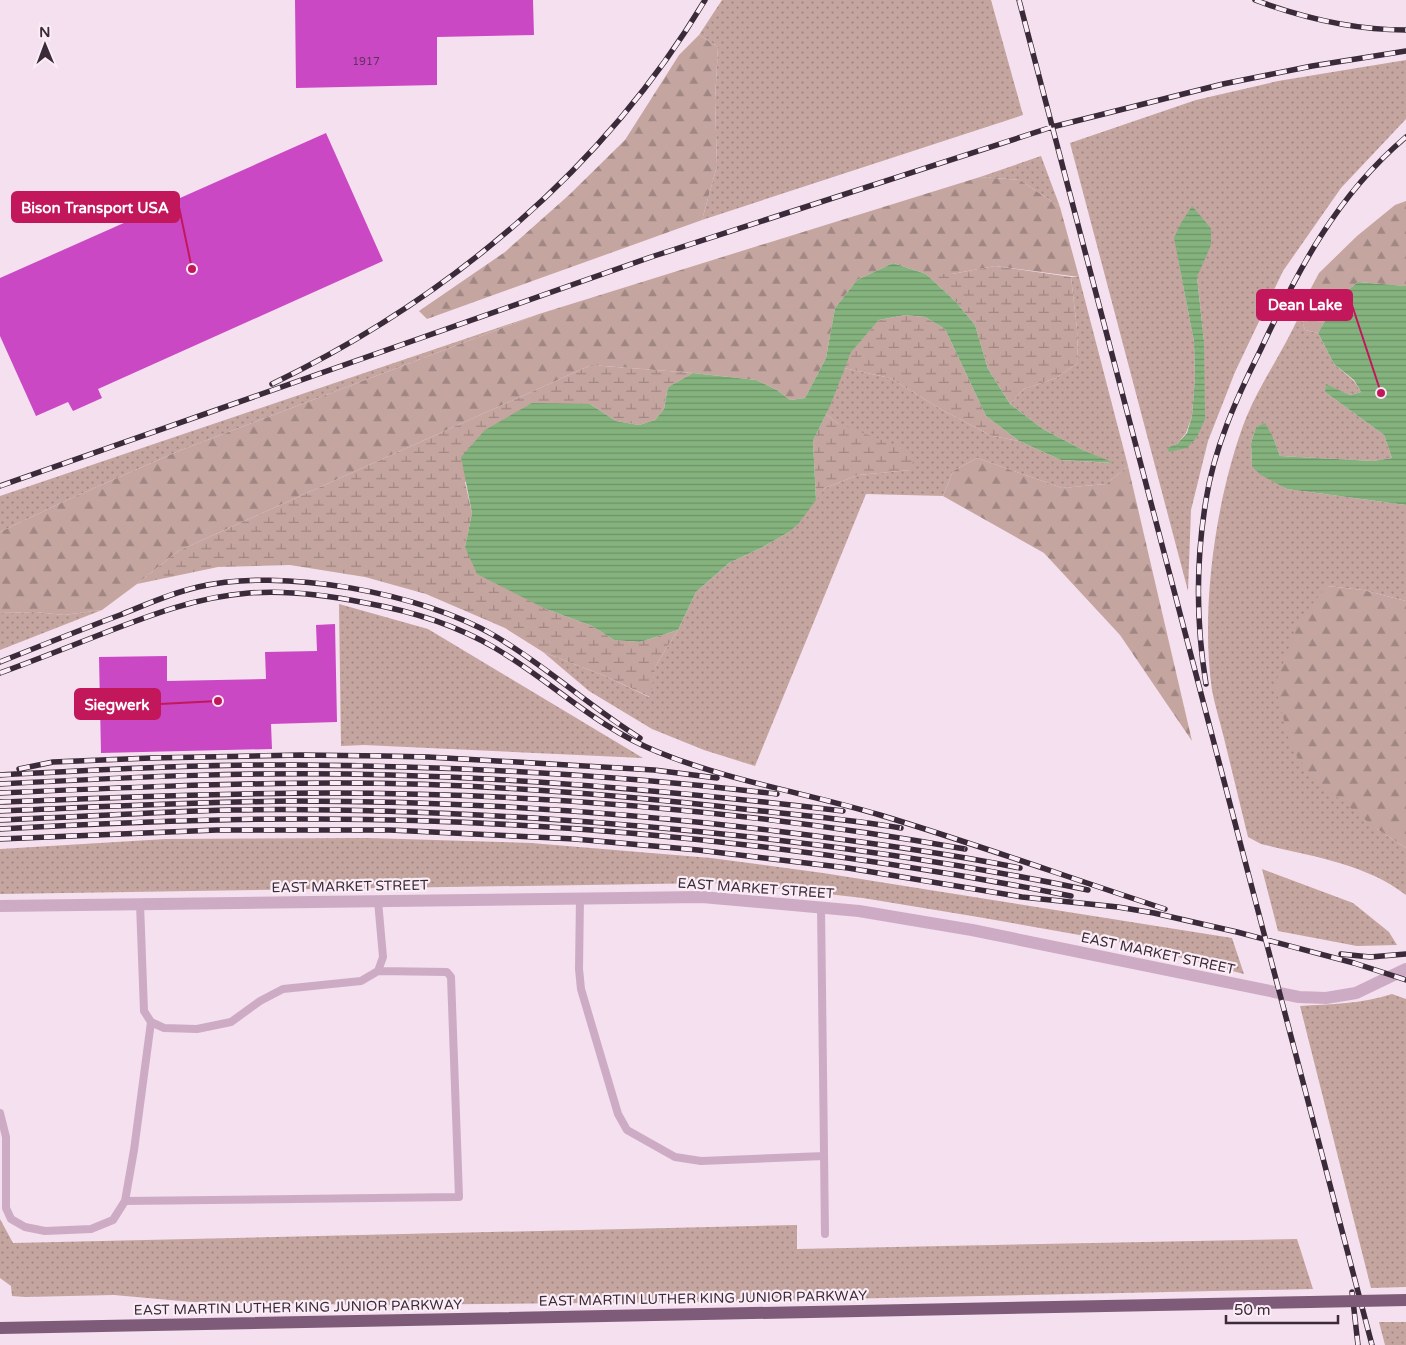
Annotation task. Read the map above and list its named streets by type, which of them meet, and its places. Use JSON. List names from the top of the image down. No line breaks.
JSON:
{"streets":{"main road":["EAST MARTIN LUTHER KING JUNIOR PARKWAY"],"street":["EAST MARKET STREET"]},"places":["Bison Transport USA","Dean Lake","Siegwerk"],"house_numbers":["1917"],"scale_bar":"50 m","north":"top"}
